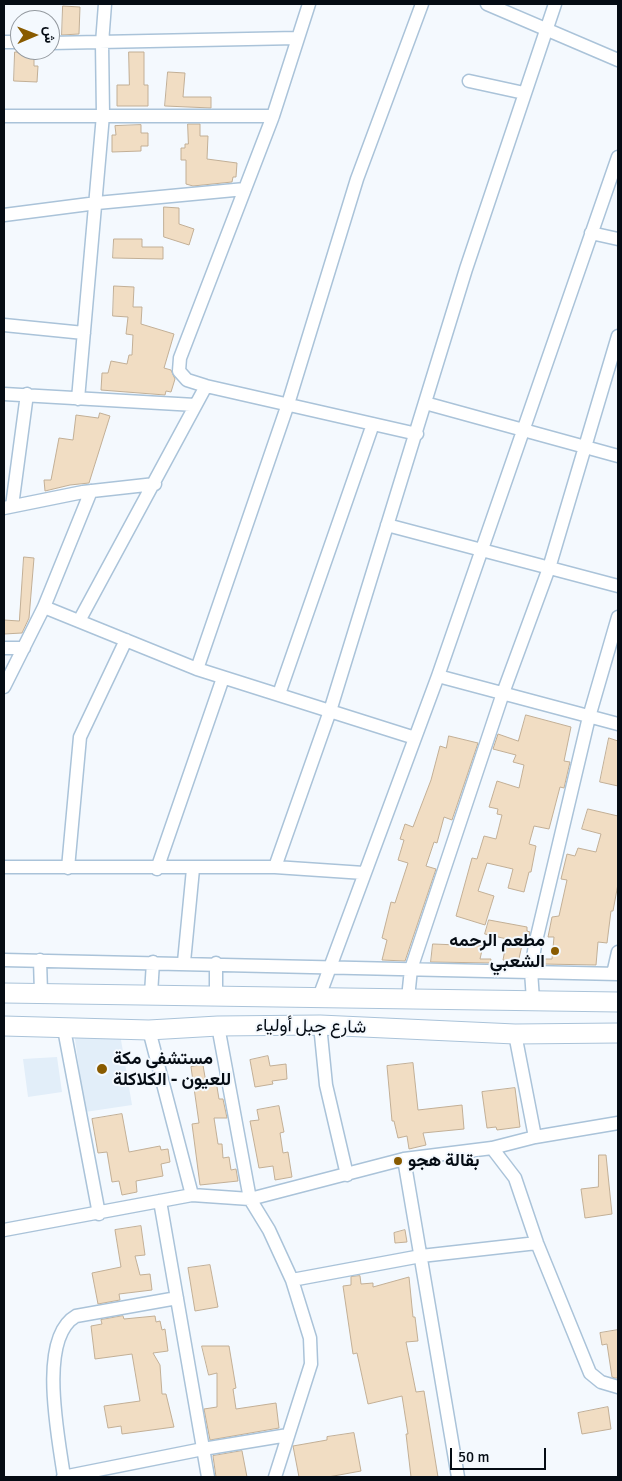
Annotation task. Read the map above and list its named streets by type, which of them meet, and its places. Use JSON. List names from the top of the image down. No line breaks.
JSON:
{"streets":{"main road":["شارع جبل أولياء"]},"places":["مطعم الرحمه الشعبي","مستشفى مكة للعيون - الكلاكلة","بقالة هجو"],"scale_bar":"50 m","north":"right"}
